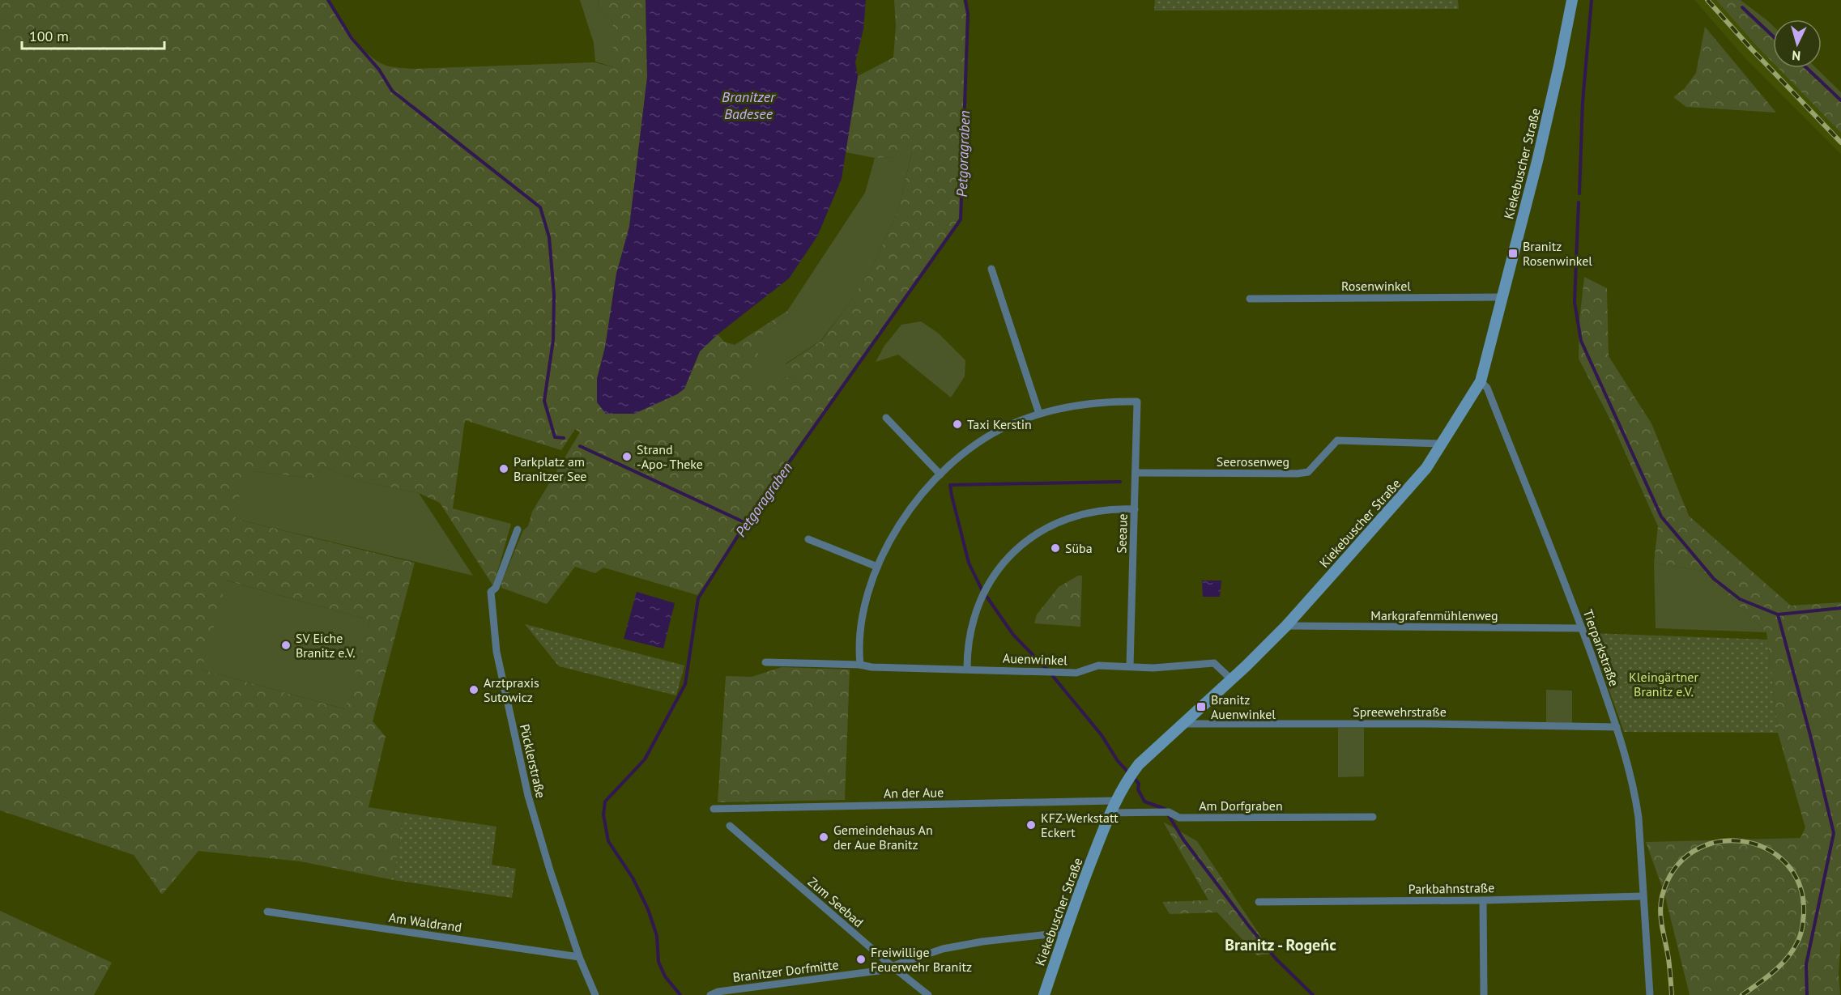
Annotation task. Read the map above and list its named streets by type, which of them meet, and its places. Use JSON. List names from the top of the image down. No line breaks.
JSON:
{"streets":{"street":["Kiekebuscher Straße","Rosenwinkel","Seerosenweg","Seeaue","Markgrafenmühlenweg","Tierparkstraße","Auenwinkel","Spreewehrstraße","Pücklerstraße","An der Aue","Am Dorfgraben","Parkbahnstraße","Zum Seebad","Am Waldrand","Branitzer Dorfmitte"]},"crossings":[["Kiekebuscher Straße","Rosenwinkel"],["Kiekebuscher Straße","Seerosenweg"],["Kiekebuscher Straße","Markgrafenmühlenweg"],["Kiekebuscher Straße","Tierparkstraße"],["Kiekebuscher Straße","Auenwinkel"],["Kiekebuscher Straße","Spreewehrstraße"],["Kiekebuscher Straße","An der Aue"],["Kiekebuscher Straße","Am Dorfgraben"],["Kiekebuscher Straße","Branitzer Dorfmitte"],["Seerosenweg","Seeaue"],["Seeaue","Auenwinkel"],["Markgrafenmühlenweg","Tierparkstraße"],["Tierparkstraße","Spreewehrstraße"],["Tierparkstraße","Parkbahnstraße"],["Pücklerstraße","Am Waldrand"],["Zum Seebad","Branitzer Dorfmitte"]],"districts":["Branitz - Rogeńc"],"water":["Branitzer Badesee","Petgoragraben"],"parks":["Kleingärtner Branitz e.V."],"places":{"transit":["Branitz Rosenwinkel","Branitz Auenwinkel"],"other":["Taxi Kerstin","Strand -Apo- Theke","Parkplatz am Branitzer See","Süba","SV Eiche Branitz e.V.","Arztpraxis Sutowicz","KFZ-Werkstatt Eckert","Gemeindehaus An der Aue Branitz","Freiwillige Feuerwehr Branitz"]},"scale_bar":"100 m","north":"bottom"}
